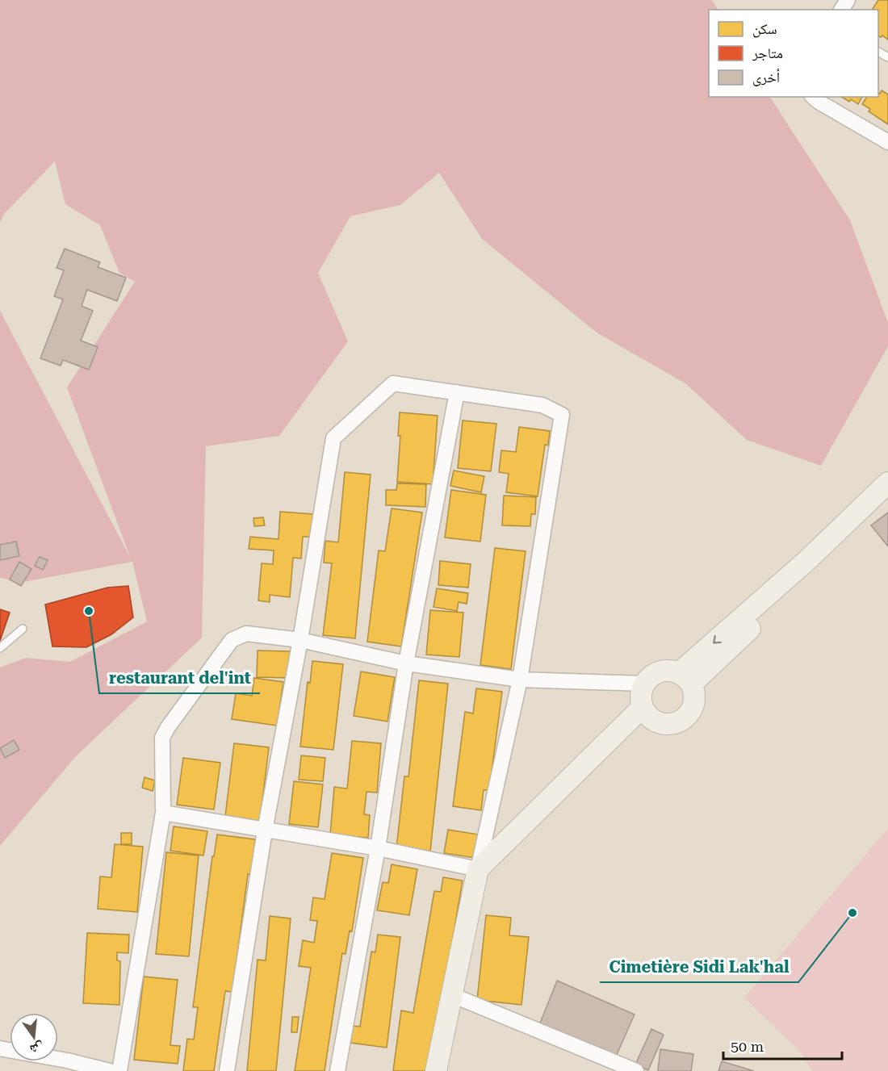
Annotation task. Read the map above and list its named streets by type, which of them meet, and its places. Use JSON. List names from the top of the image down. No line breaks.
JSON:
{"places":["restaurant del'int","Cimetière Sidi Lak'hal"],"legend":["سكن","متاجر","أخرى"],"scale_bar":"50 m","north":"bottom"}
